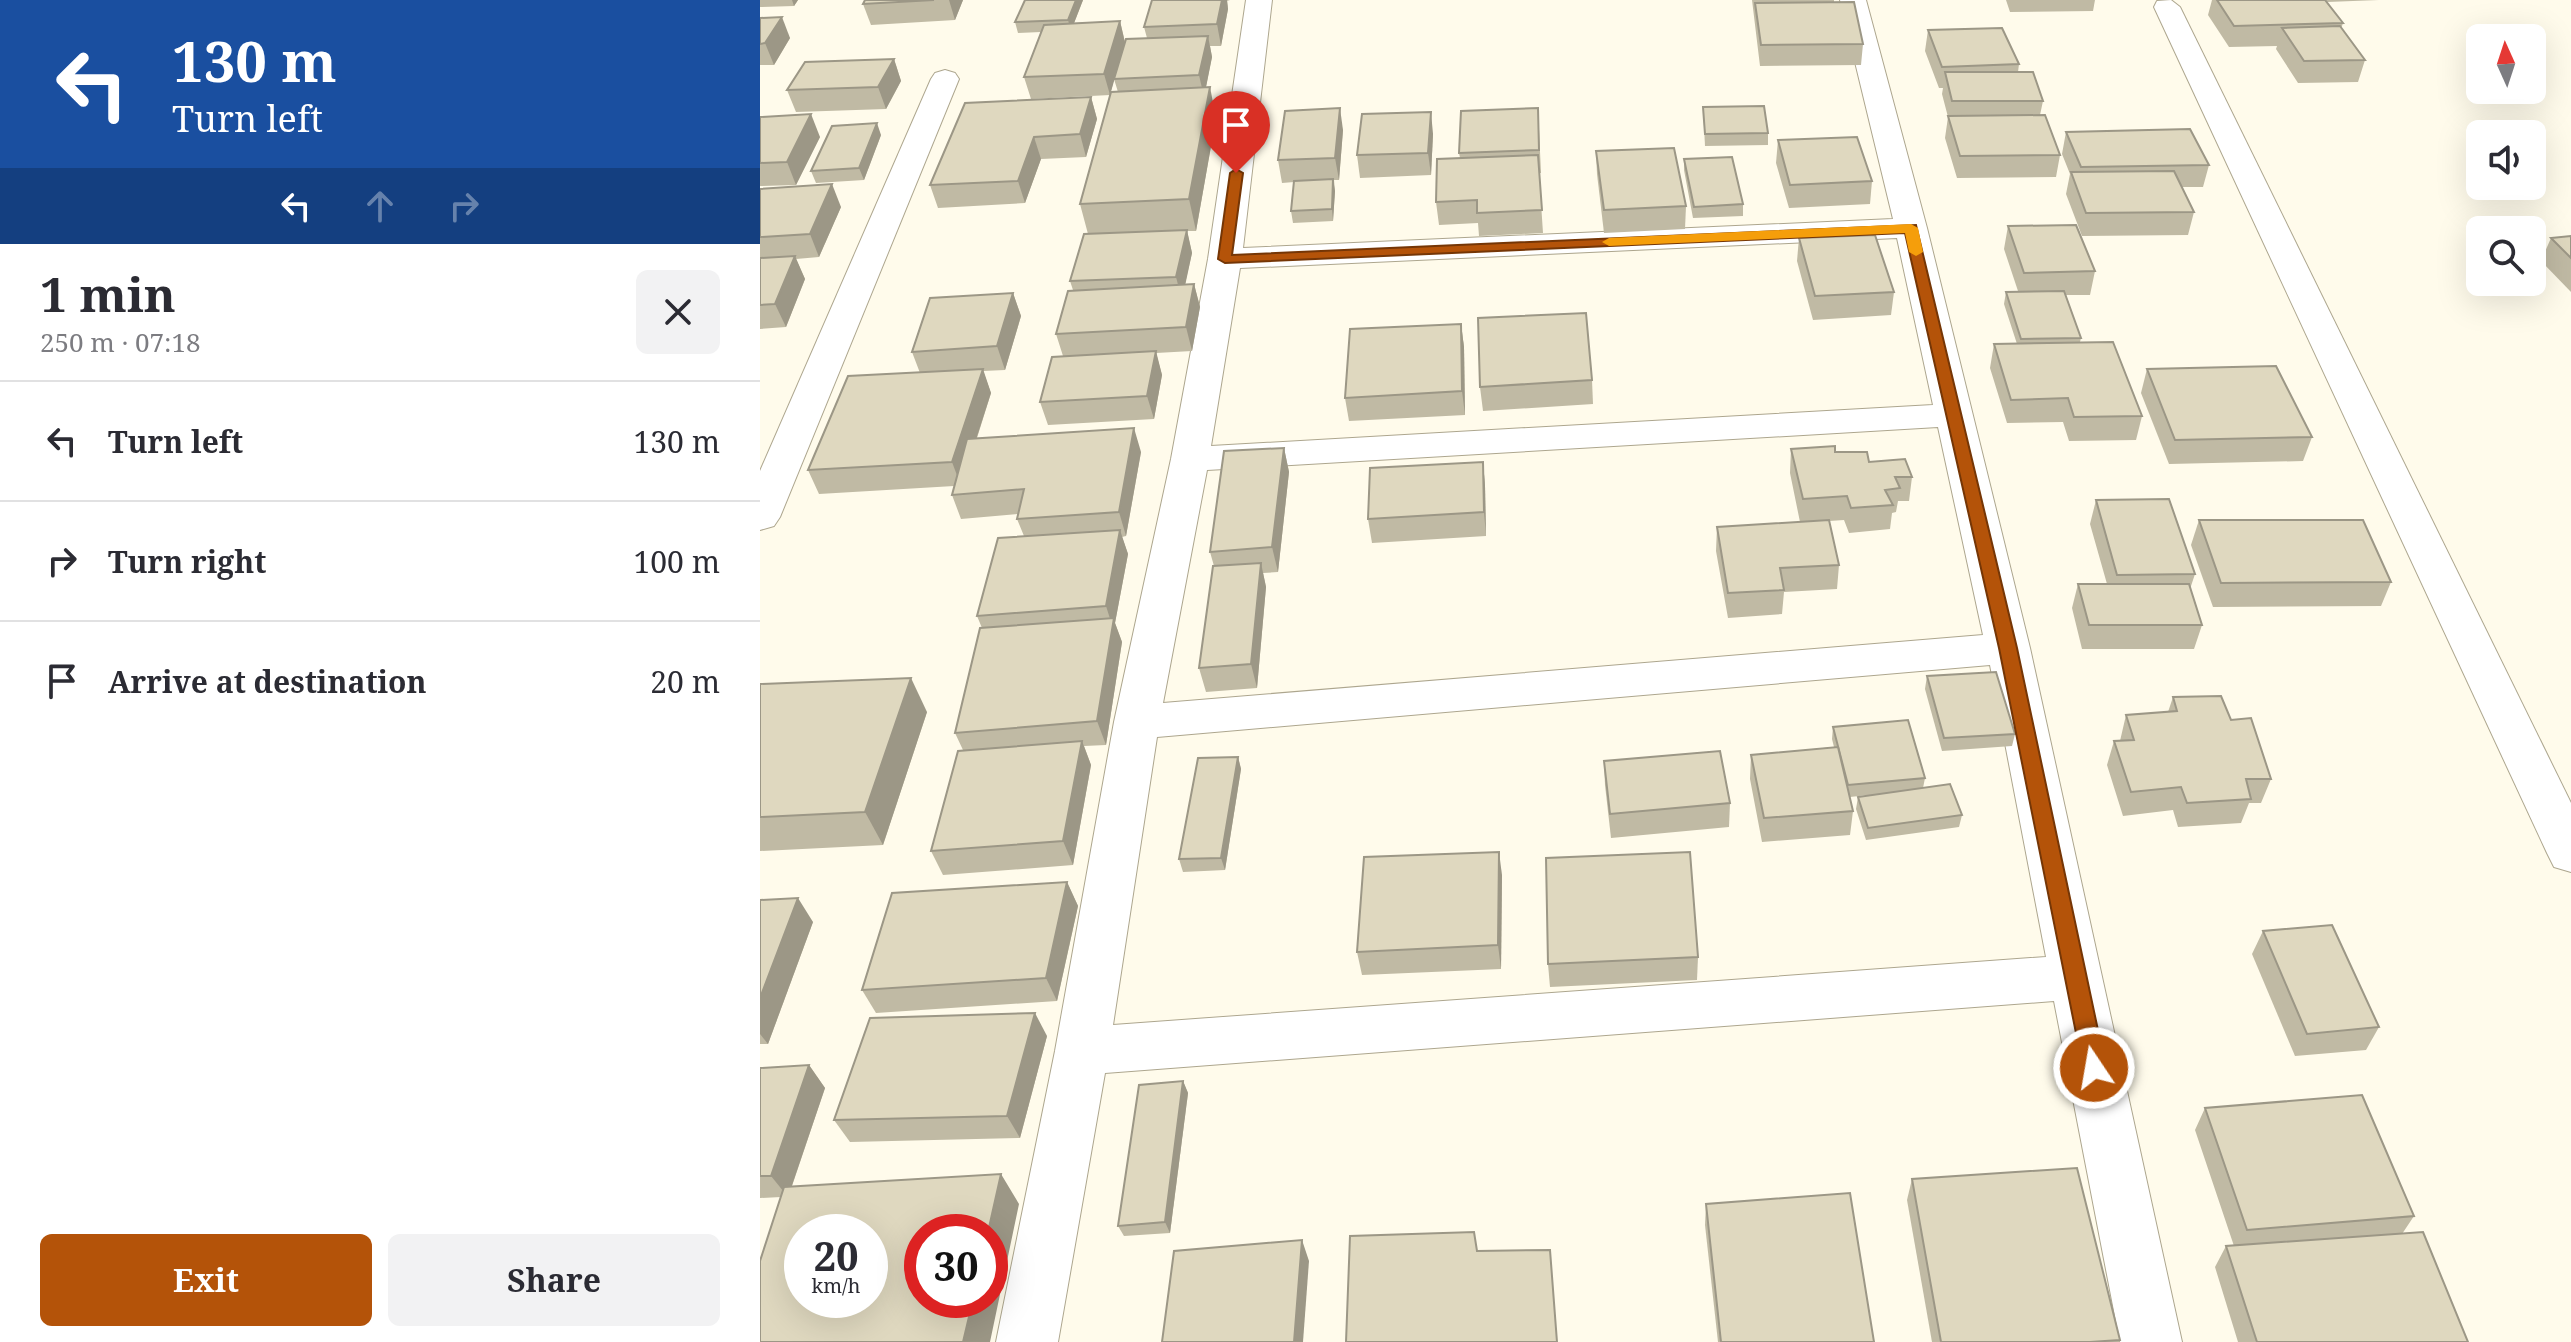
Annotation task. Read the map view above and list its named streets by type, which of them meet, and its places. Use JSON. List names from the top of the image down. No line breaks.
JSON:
{"north":"top","page":{"turn":["130 m","Turn left"],"heading":["1 min","250 m · 07:18"],"list":[{"name":"Turn left","value":"130 m"},{"name":"Turn right","value":"100 m"},{"name":"Arrive at destination","value":"20 m"}],"speed":"20 km/h","limit":"30","buttons":["Exit","Share"]}}
